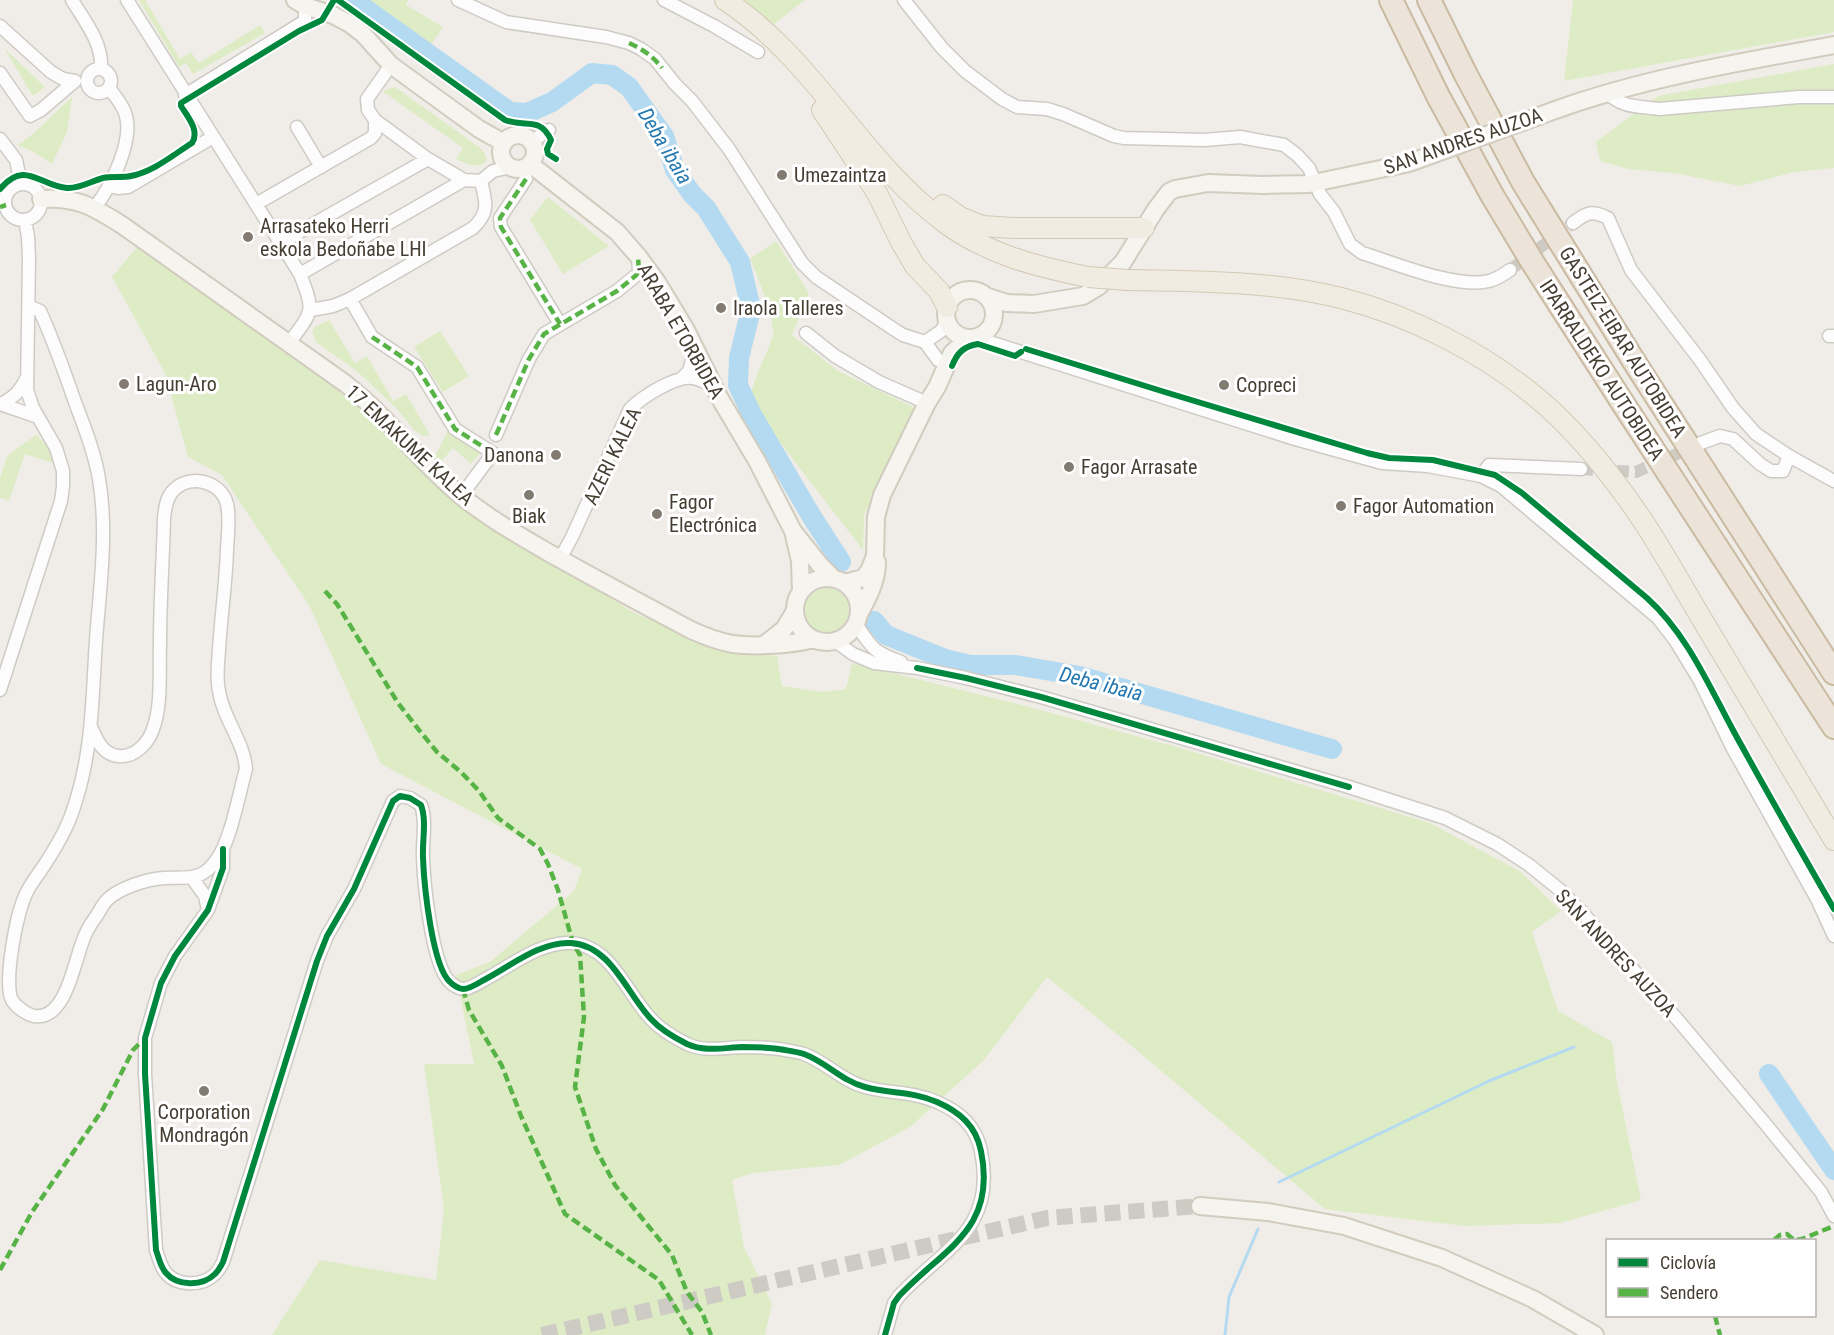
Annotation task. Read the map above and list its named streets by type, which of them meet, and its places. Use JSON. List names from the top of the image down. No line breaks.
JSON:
{"streets":{"highway":["GASTEIZ-EIBAR AUTOBIDEA","IPARRALDEKO AUTOBIDEA"],"street":["SAN ANDRES AUZOA","ARABA ETORBIDEA","17 EMAKUME KALEA","AZERI KALEA"]},"crossings":[["ARABA ETORBIDEA","17 EMAKUME KALEA"],["17 EMAKUME KALEA","AZERI KALEA"]],"water":["Deba ibaia"],"places":["Umezaintza","Arrasateko Herri eskola Bedoñabe LHI","Iraola Talleres","Lagun-Aro","Copreci","Danona","Fagor Arrasate","Biak","Fagor Automation","Fagor Electrónica","Corporation Mondragón"],"legend":["Ciclovía","Sendero"]}
